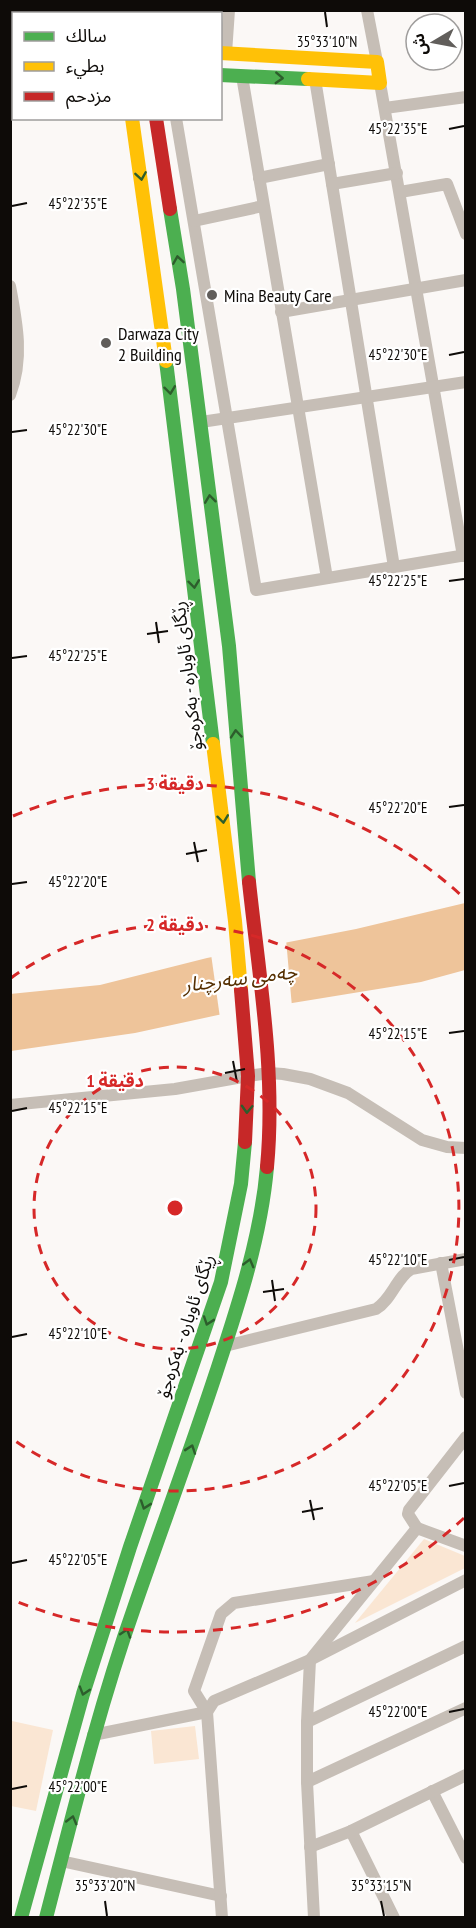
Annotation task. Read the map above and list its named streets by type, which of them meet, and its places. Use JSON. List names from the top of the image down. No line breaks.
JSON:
{"streets":{"main road":["ڕێگای ئاوبارە - بەکرەجۆ"]},"water":["چەمی سەرچنار"],"places":["Mina Beauty Care","Darwaza City 2 Building"],"legend":["سالك","بطيء","مزدحم"],"north":"left","coordinates":["35°33'10\"N","45°22'35\"E","45°22'30\"E","45°22'25\"E","45°22'20\"E","45°22'15\"E","45°22'10\"E","45°22'05\"E","45°22'00\"E","35°33'20\"N","35°33'15\"N"],"rings":["3 دقيقة","2 دقيقة","1 دقيقة"]}
